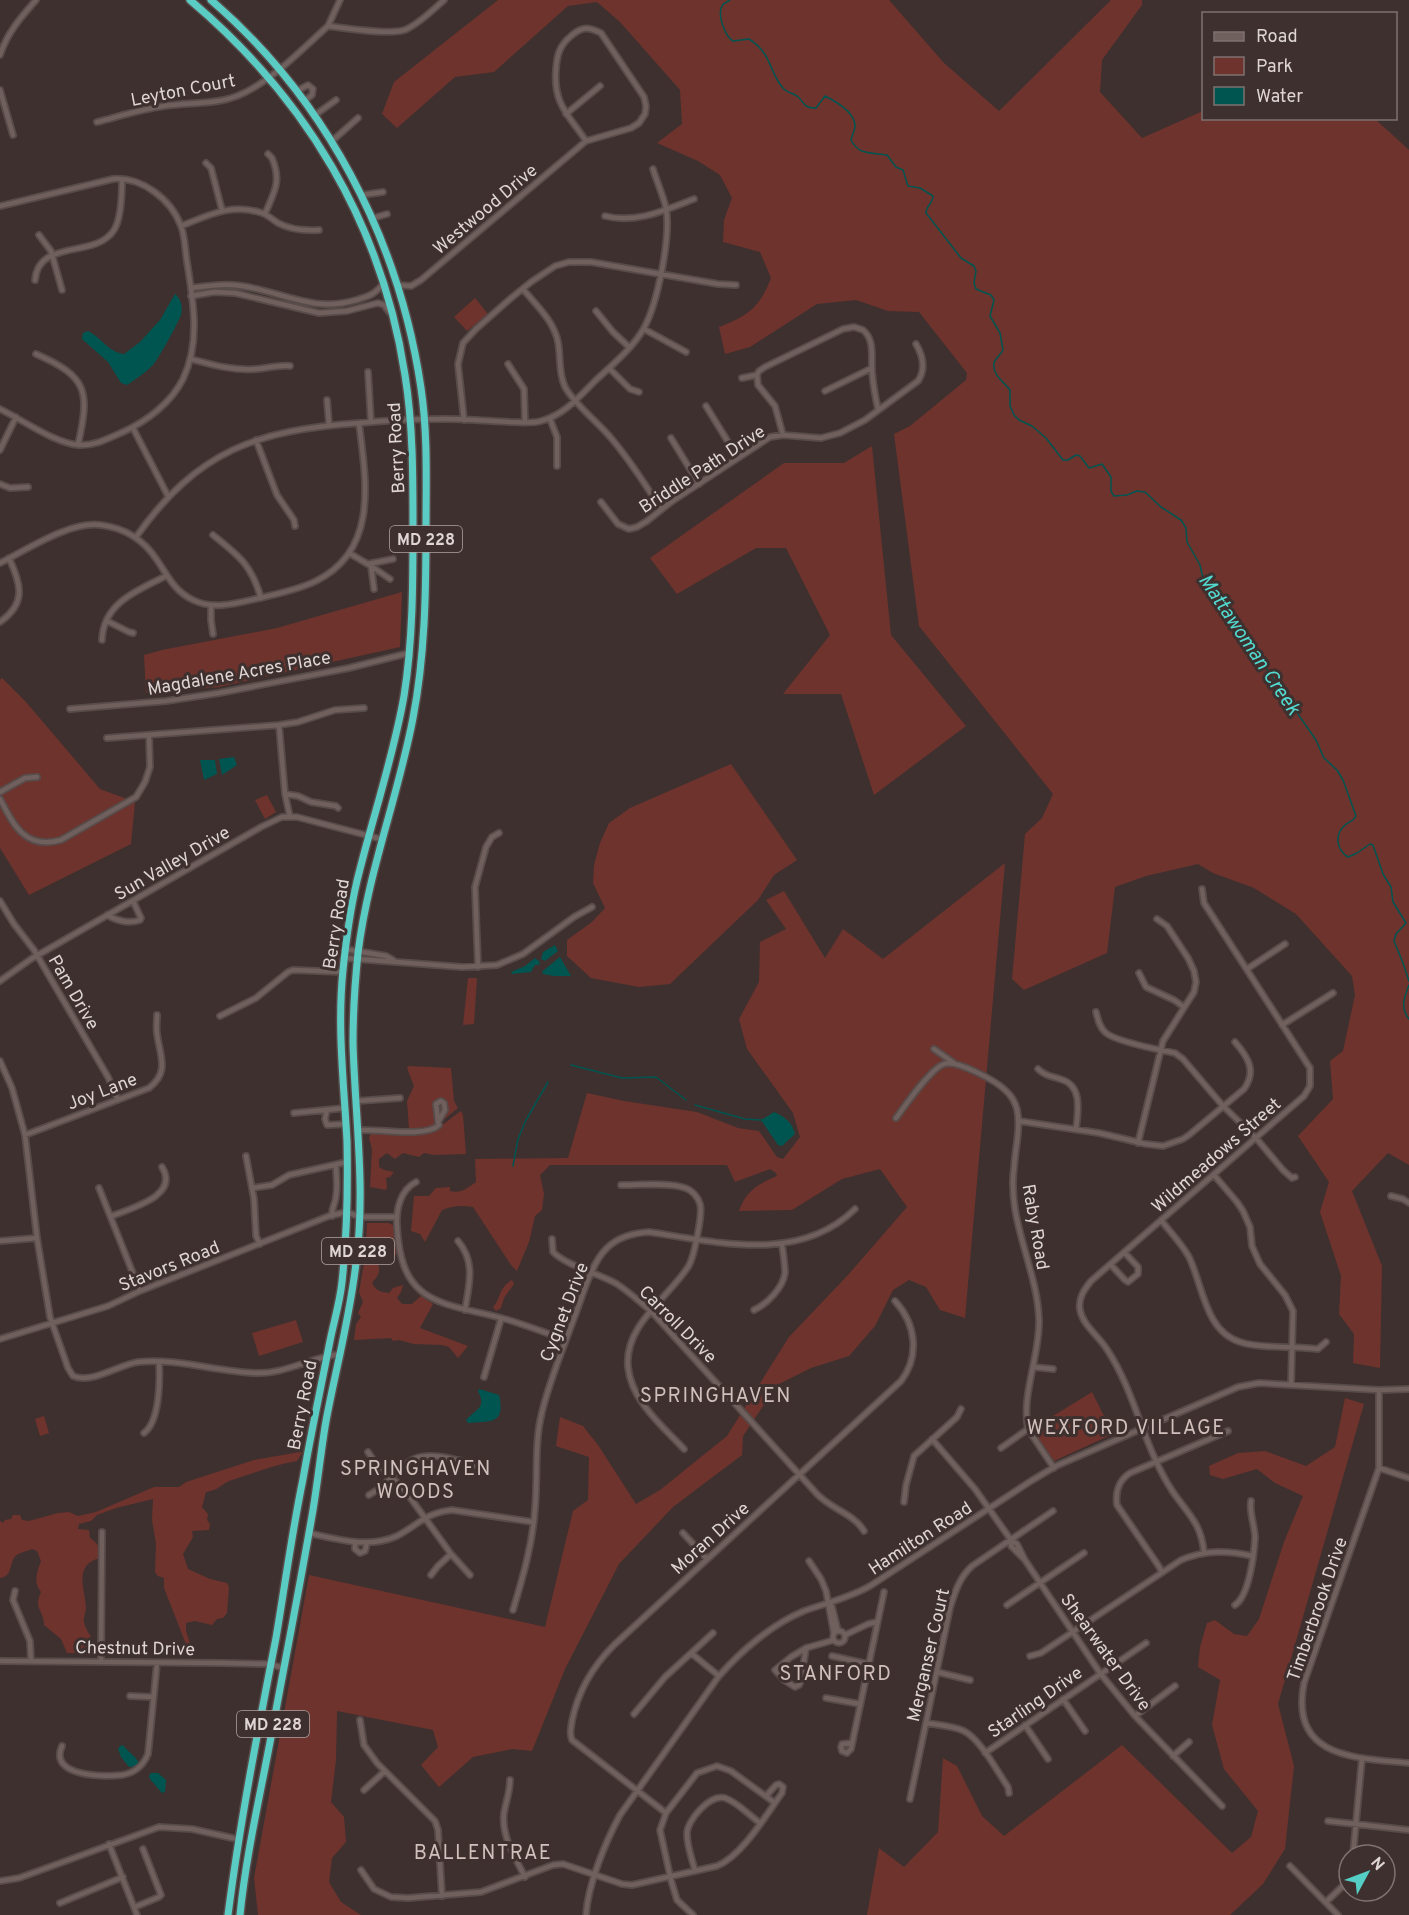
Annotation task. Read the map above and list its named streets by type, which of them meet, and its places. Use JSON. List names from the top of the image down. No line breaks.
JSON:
{"streets":{"highway":["Berry Road","MD 228"],"street":["Leyton Court","Westwood Drive","Briddle Path Drive","Magdalene Acres Place","Sun Valley Drive","Pam Drive","Joy Lane","Wildmeadows Street","Raby Road","Stavors Road","Cygnet Drive","Carroll Drive","Moran Drive","Hamilton Road","Timberbrook Drive","Chestnut Drive","Shearwater Drive","Merganser Court","Starling Drive"]},"crossings":[["Leyton Court","Berry Road"],["Westwood Drive","Berry Road"],["Berry Road","Magdalene Acres Place"],["Berry Road","Stavors Road"],["Berry Road","Chestnut Drive"],["Sun Valley Drive","Pam Drive"],["Pam Drive","Joy Lane"],["Wildmeadows Street","Hamilton Road"],["Cygnet Drive","Carroll Drive"],["Carroll Drive","Moran Drive"],["Moran Drive","Hamilton Road"],["Hamilton Road","Timberbrook Drive"],["Hamilton Road","Shearwater Drive"],["Shearwater Drive","Merganser Court"],["Shearwater Drive","Starling Drive"]],"districts":["SPRINGHAVEN","WEXFORD VILLAGE","SPRINGHAVEN WOODS","STANFORD","BALLENTRAE"],"water":["Mattawoman Creek"],"legend":["Road","Park","Water"],"north":"top right"}
